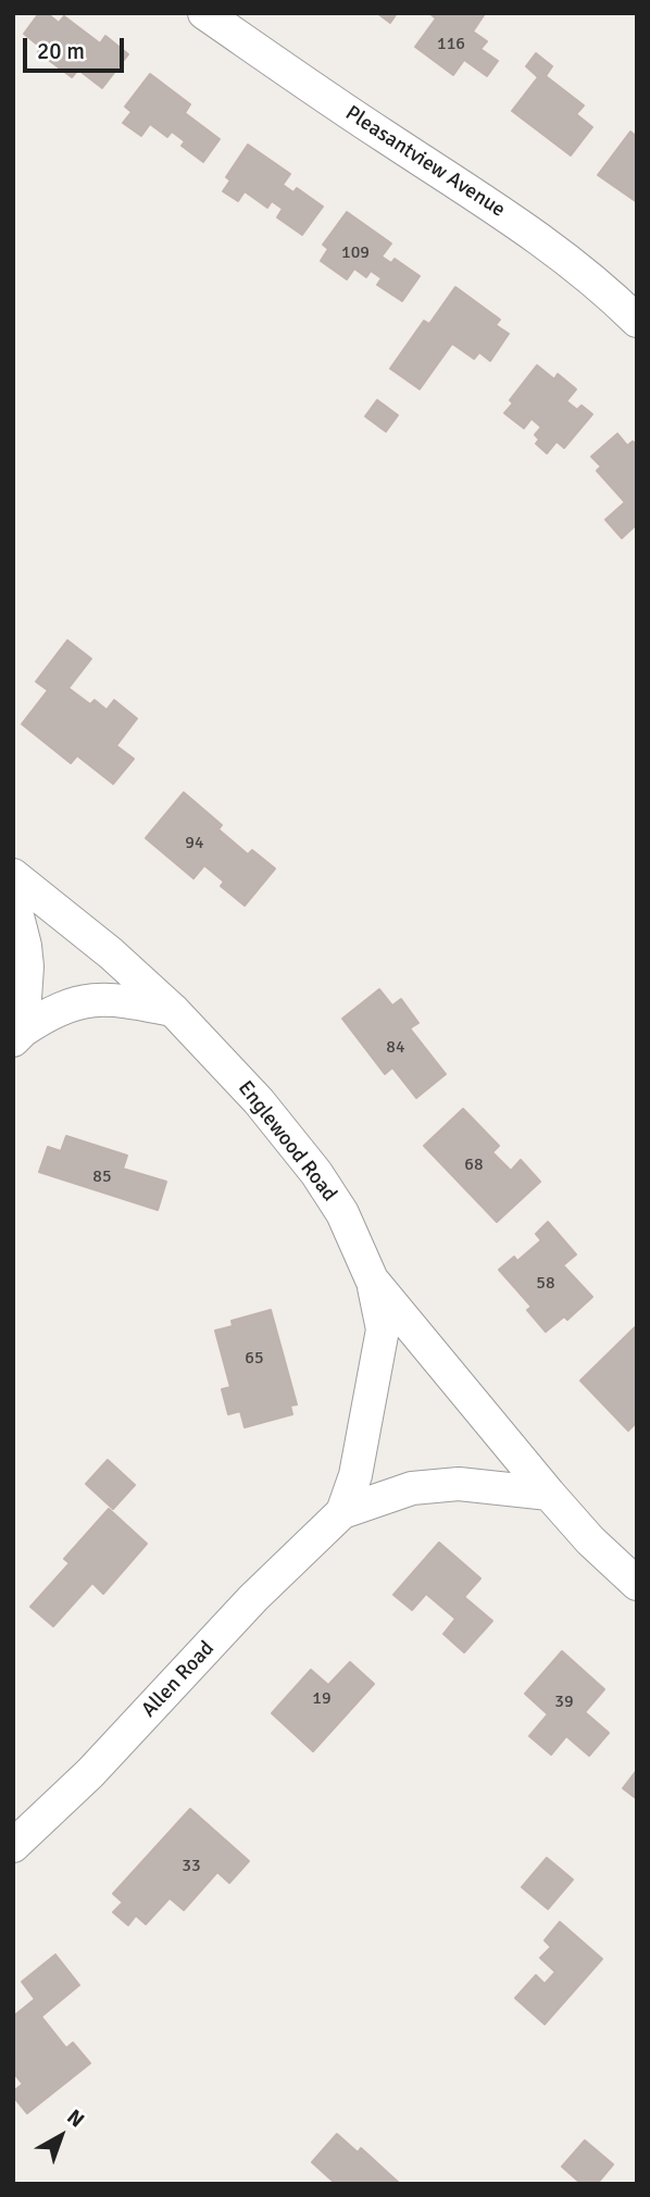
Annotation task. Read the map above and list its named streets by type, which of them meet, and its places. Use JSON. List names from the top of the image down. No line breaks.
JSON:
{"streets":{"street":["Pleasantview Avenue","Englewood Road","Allen Road"]},"crossings":[["Englewood Road","Allen Road"]],"house_numbers":["116","109","94","84","68","85","58","65","19","39","33"],"scale_bar":"20 m","north":"top right"}
